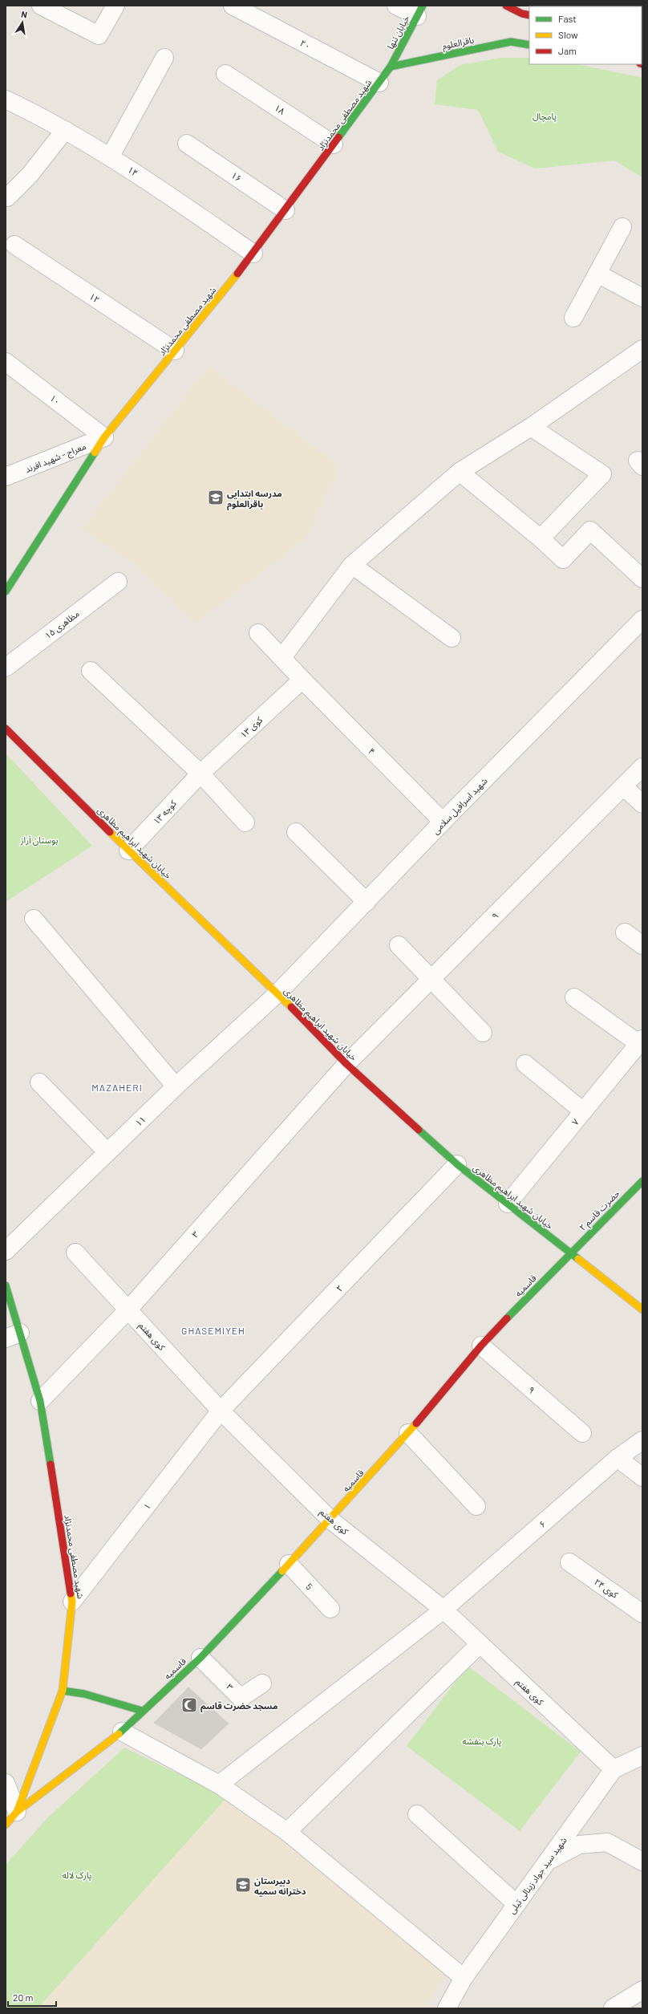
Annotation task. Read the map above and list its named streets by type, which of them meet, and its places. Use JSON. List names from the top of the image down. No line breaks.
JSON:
{"streets":{"main road":["خیابان تنها","باقرالعلوم","شهید مصطفی محمدنژاد","خیابان شهید ابراهیم مظاهری","۲ حضرت قاسم","قاسمیه"],"street":["۲۰","۱۸","۱۴","۱۶","۱۲","۱۰","معراج - شهید افرند","۱۵ مظاهری","کوی ۱۳","۴","شهید اسرافیل سلامی","کوچه ۱۳","۹","۱۱","۷","۳","۲","کوی هفتم","۱","۶","5","کوی ۲۴","شهید سید جواد زینالی تیلی"]},"crossings":[["خیابان تنها","باقرالعلوم"],["خیابان تنها","شهید مصطفی محمدنژاد"],["باقرالعلوم","شهید مصطفی محمدنژاد"],["۲۰","شهید مصطفی محمدنژاد"],["۱۸","شهید مصطفی محمدنژاد"],["شهید مصطفی محمدنژاد","۱۴"],["شهید مصطفی محمدنژاد","۱۶"],["شهید مصطفی محمدنژاد","۱۲"],["شهید مصطفی محمدنژاد","۱۰"],["شهید مصطفی محمدنژاد","معراج - شهید افرند"],["شهید مصطفی محمدنژاد","۳"],["شهید مصطفی محمدنژاد","قاسمیه"],["شهید مصطفی محمدنژاد","۱"],["۱۰","معراج - شهید افرند"],["کوی ۱۳","۴"],["کوی ۱۳","کوچه ۱۳"],["۴","شهید اسرافیل سلامی"],["شهید اسرافیل سلامی","خیابان شهید ابراهیم مظاهری"],["شهید اسرافیل سلامی","۱۱"],["کوچه ۱۳","خیابان شهید ابراهیم مظاهری"],["خیابان شهید ابراهیم مظاهری","۹"],["خیابان شهید ابراهیم مظاهری","۱۱"],["خیابان شهید ابراهیم مظاهری","۷"],["خیابان شهید ابراهیم مظاهری","۲ حضرت قاسم"],["خیابان شهید ابراهیم مظاهری","۳"],["خیابان شهید ابراهیم مظاهری","قاسمیه"],["خیابان شهید ابراهیم مظاهری","۲"],["۹","۳"],["۹","قاسمیه"],["۲ حضرت قاسم","قاسمیه"],["۳","قاسمیه"],["۳","کوی هفتم"],["قاسمیه","کوی هفتم"],["قاسمیه","5"],["۲","کوی هفتم"],["۲","۱"],["کوی هفتم","۱"],["کوی هفتم","۶"],["کوی هفتم","شهید سید جواد زینالی تیلی"]],"districts":["MAZAHERI","GHASEMIYEH"],"parks":["پامچال","بوستان آراز","پارک بنفشه","پارک لاله"],"places":{"school or university":["مدرسه ابتدایی باقرالعلوم","دبیرستان دخترانه سمیه"],"mosque":["مسجد حضرت قاسم"]},"legend":["Fast","Slow","Jam"],"scale_bar":"20 m","north":"top"}
